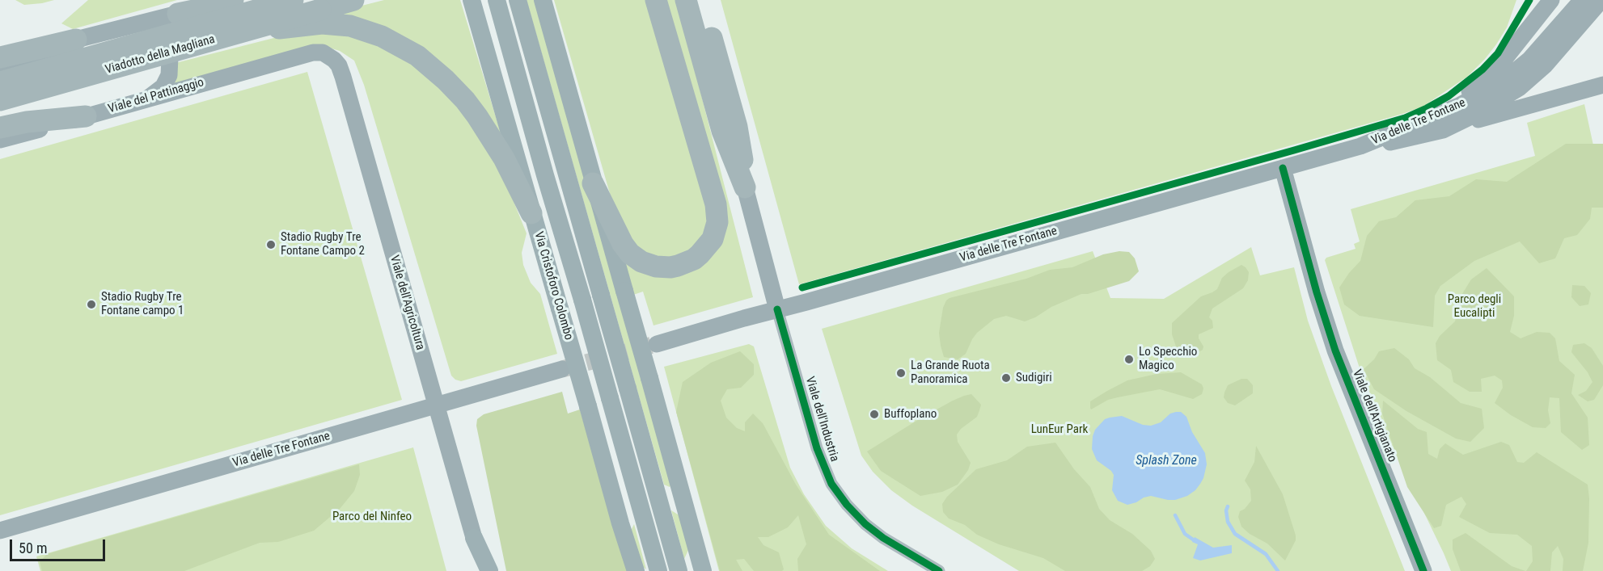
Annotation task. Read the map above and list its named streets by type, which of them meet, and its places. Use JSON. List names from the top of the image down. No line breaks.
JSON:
{"streets":{"highway":["Viadotto della Magliana"],"main road":["Viale del Pattinaggio","Via delle Tre Fontane","Via Cristoforo Colombo","Viale dell'Agricoltura","Viale dell'Artigianato","Viale dell'Industria"]},"crossings":[["Viale del Pattinaggio","Viale dell'Agricoltura"],["Via delle Tre Fontane","Viale dell'Agricoltura"],["Via delle Tre Fontane","Viale dell'Artigianato"],["Via delle Tre Fontane","Viale dell'Industria"]],"water":["Splash Zone"],"parks":["Parco degli Eucalipti","LunEur Park","Parco del Ninfeo"],"places":["Stadio Rugby Tre Fontane Campo 2","Stadio Rugby Tre Fontane campo 1","Lo Specchio Magico","La Grande Ruota Panoramica","Sudigiri","Buffoplano"],"scale_bar":"50 m"}
